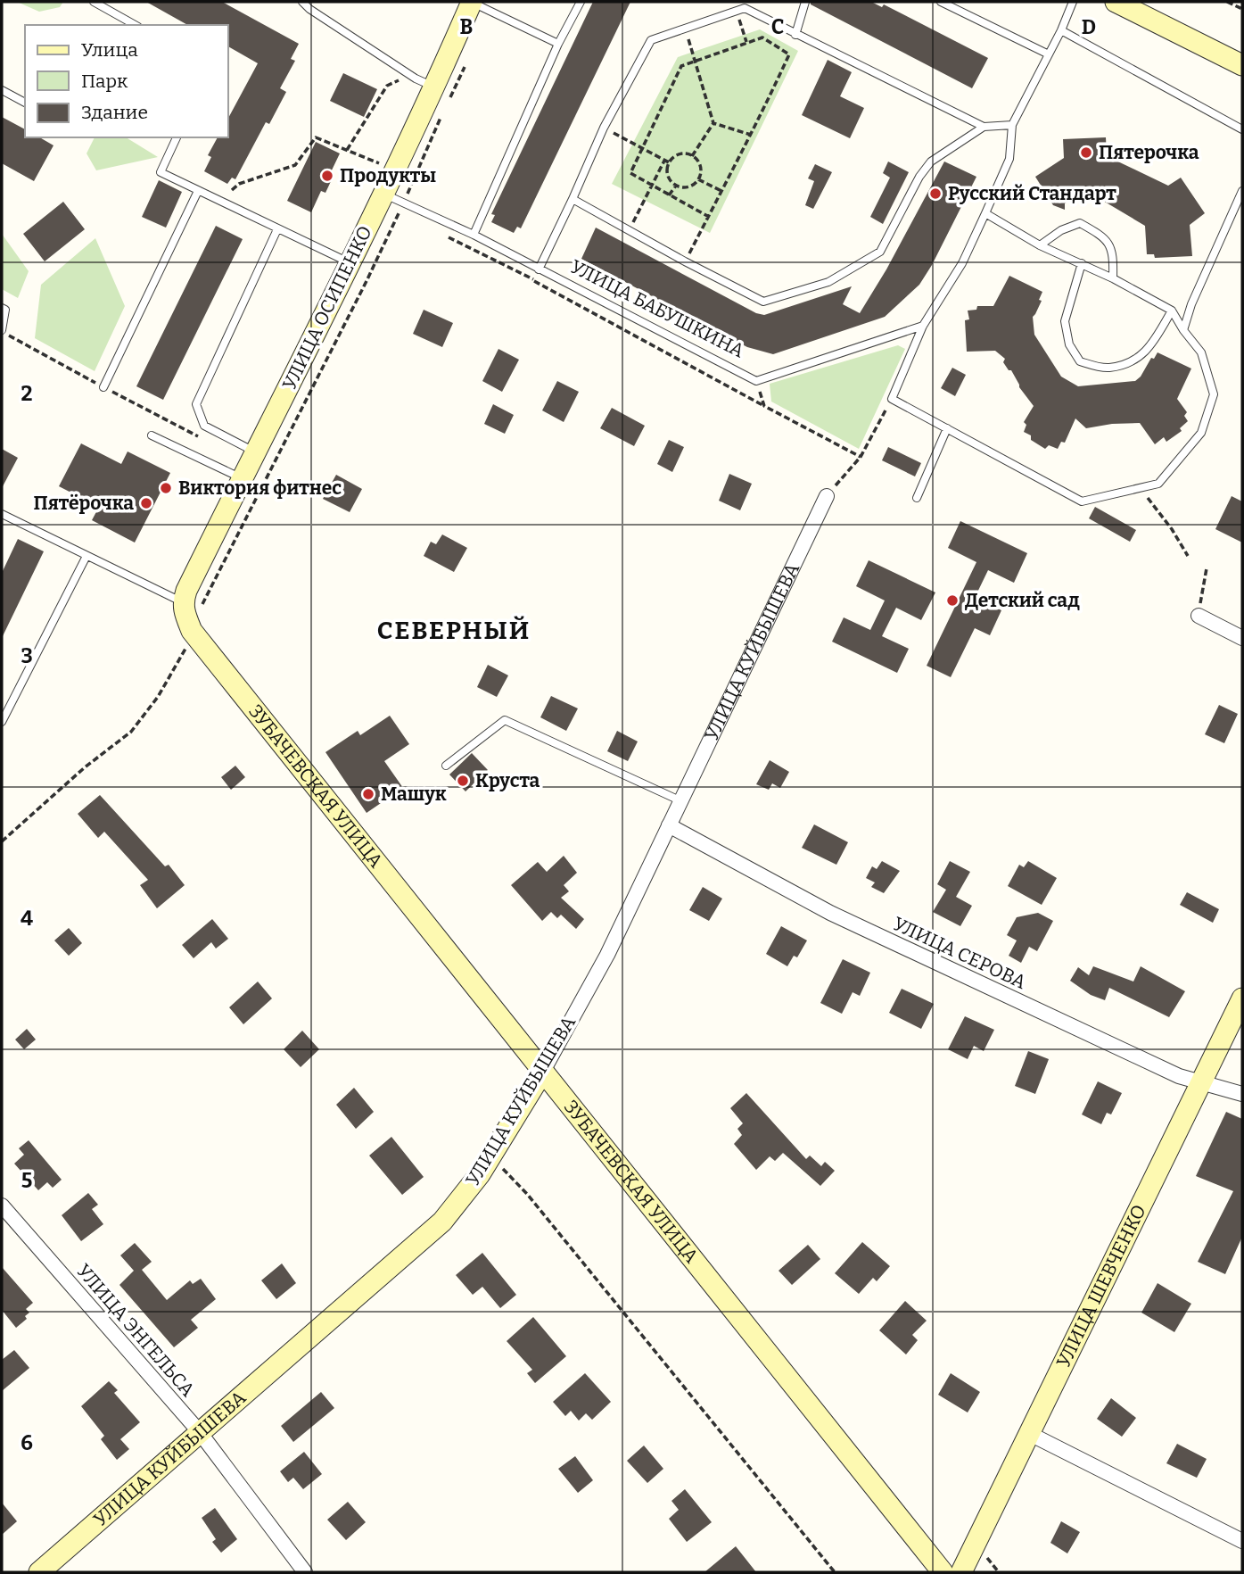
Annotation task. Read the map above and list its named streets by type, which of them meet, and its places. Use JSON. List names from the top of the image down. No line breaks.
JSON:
{"streets":{"street":["УЛИЦА ОСИПЕНКО","УЛИЦА КУЙБЫШЕВА","ЗУБАЧЕВСКАЯ УЛИЦА","УЛИЦА СЕРОВА","УЛИЦА ШЕВЧЕНКО","УЛИЦА ЭНГЕЛЬСА"],"lane":["УЛИЦА БАБУШКИНА"]},"crossings":[["УЛИЦА ОСИПЕНКО","УЛИЦА БАБУШКИНА"],["УЛИЦА ОСИПЕНКО","ЗУБАЧЕВСКАЯ УЛИЦА"],["УЛИЦА КУЙБЫШЕВА","ЗУБАЧЕВСКАЯ УЛИЦА"],["УЛИЦА КУЙБЫШЕВА","УЛИЦА СЕРОВА"],["УЛИЦА КУЙБЫШЕВА","УЛИЦА ЭНГЕЛЬСА"],["УЛИЦА СЕРОВА","УЛИЦА ШЕВЧЕНКО"]],"districts":["СЕВЕРНЫЙ"],"places":["Пятерочка","Продукты","Русский Стандарт","Виктория фитнес","Пятёрочка","Детский сад","Круста","Машук"],"legend":["Улица","Парк","Здание"],"grid":{"columns":["B","C","D"],"rows":["2","3","4","5","6"]}}
